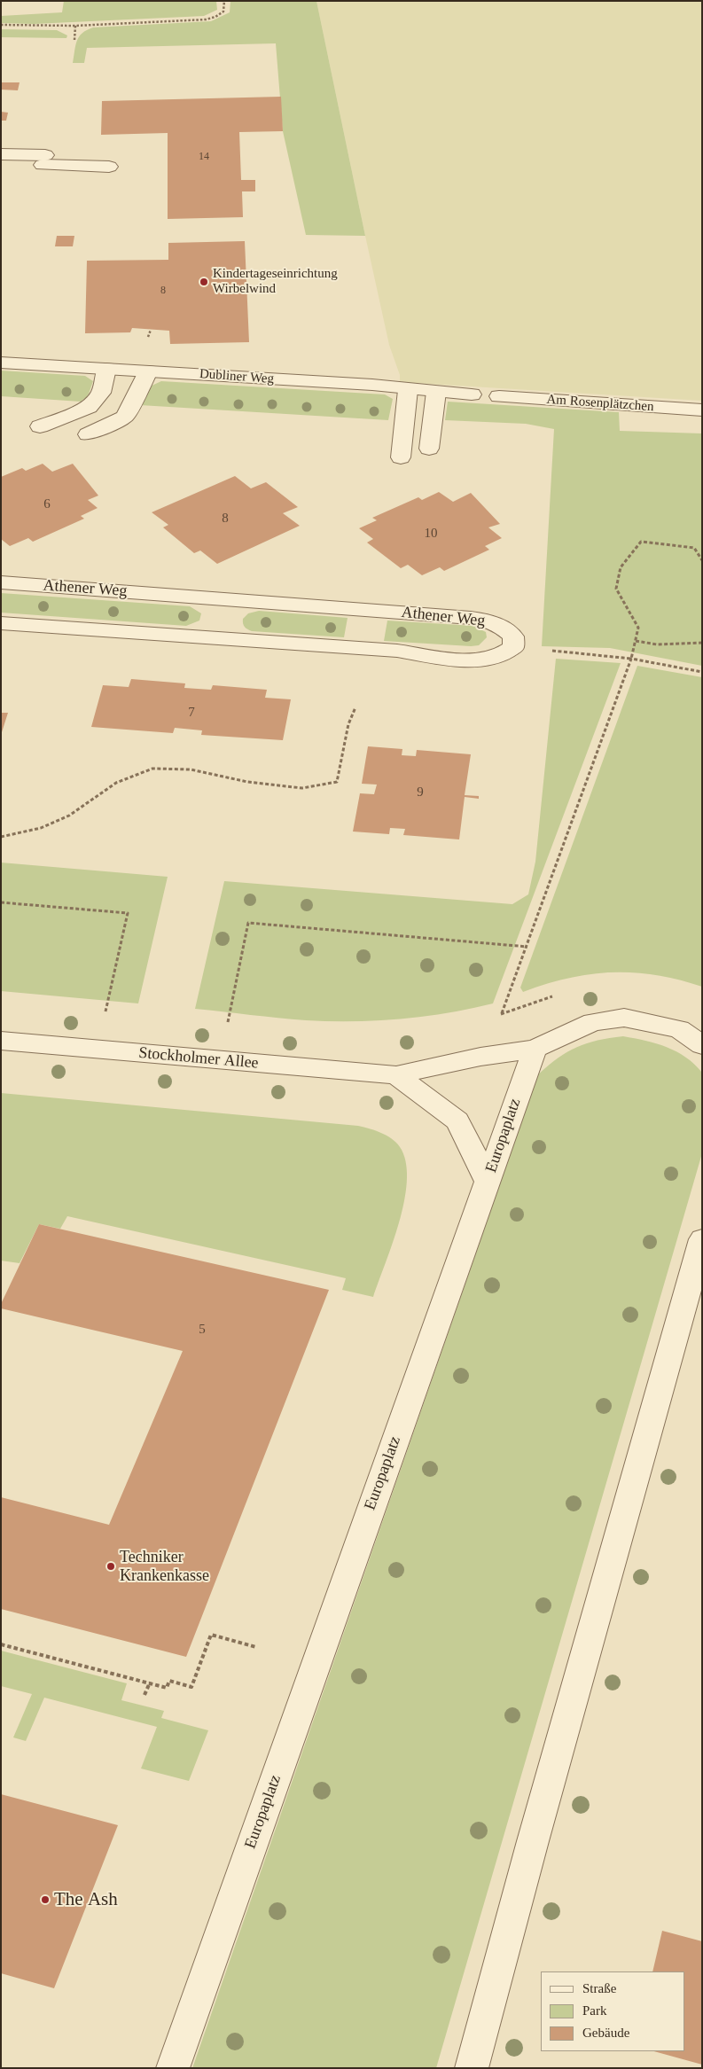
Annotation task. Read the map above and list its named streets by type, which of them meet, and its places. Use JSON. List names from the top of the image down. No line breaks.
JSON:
{"streets":{"street":["Dubliner Weg","Am Rosenplätzchen","Athener Weg","Stockholmer Allee","Europaplatz"]},"crossings":[["Stockholmer Allee","Europaplatz"]],"places":["Kindertageseinrichtung Wirbelwind","Techniker Krankenkasse","The Ash"],"house_numbers":["14","8","6","8","10","7","9","5"],"legend":["Straße","Park","Gebäude"]}
